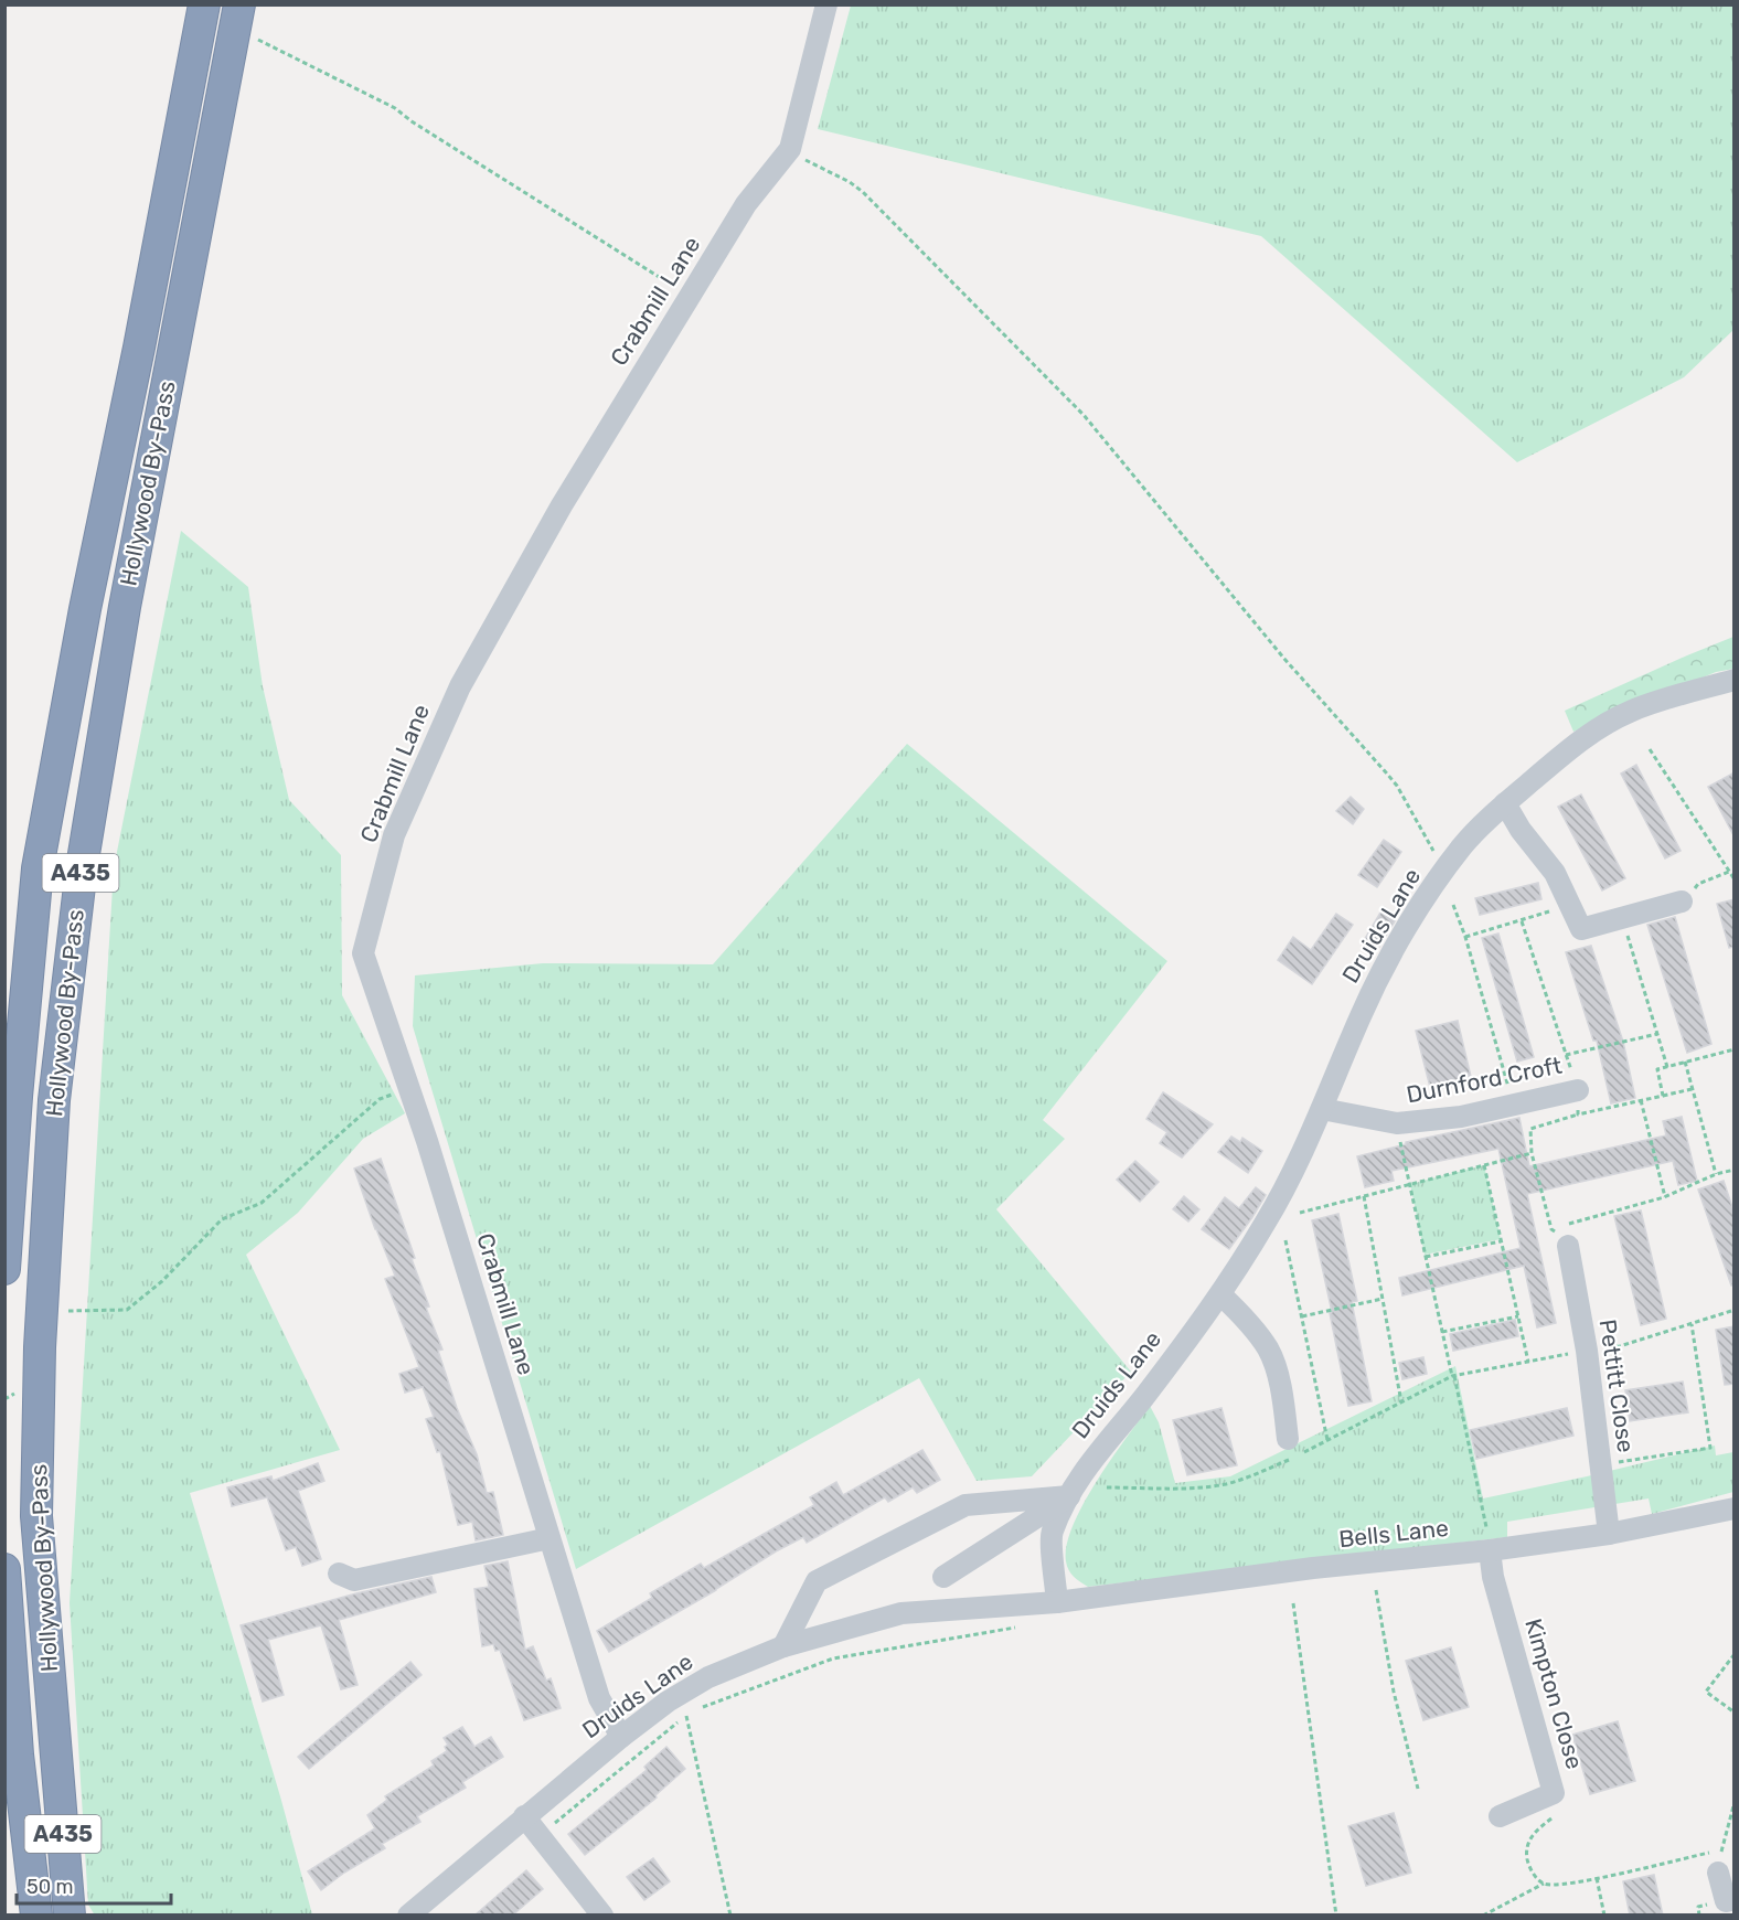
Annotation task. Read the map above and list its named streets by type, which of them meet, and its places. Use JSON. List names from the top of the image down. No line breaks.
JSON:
{"streets":{"highway":["Hollywood By-Pass","A435"],"street":["Crabmill Lane","Druids Lane","Durnford Croft","Pettitt Close","Bells Lane","Kimpton Close"]},"crossings":[["Crabmill Lane","Druids Lane"],["Druids Lane","Durnford Croft"],["Druids Lane","Bells Lane"],["Pettitt Close","Bells Lane"],["Bells Lane","Kimpton Close"]],"scale_bar":"50 m"}
